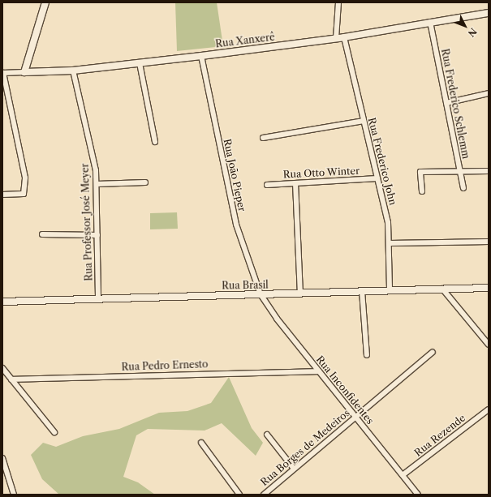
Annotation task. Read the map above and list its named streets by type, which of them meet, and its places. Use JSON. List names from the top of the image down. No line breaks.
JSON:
{"streets":{"street":["Rua Xanxerê","Rua Frederico Schlemm","Rua Frederico John","Rua Otto Winter","Rua João Pieper","Rua Professor José Meyer","Rua Brasil","Rua Pedro Ernesto","Rua Inconfidentes","Rua Rezende","Rua Borges de Medeiros"]},"crossings":[["Rua Xanxerê","Rua Frederico Schlemm"],["Rua Xanxerê","Rua Frederico John"],["Rua Xanxerê","Rua João Pieper"],["Rua Xanxerê","Rua Professor José Meyer"],["Rua Frederico John","Rua Otto Winter"],["Rua Frederico John","Rua Brasil"],["Rua João Pieper","Rua Brasil"],["Rua João Pieper","Rua Inconfidentes"],["Rua Professor José Meyer","Rua Brasil"],["Rua Brasil","Rua Inconfidentes"],["Rua Pedro Ernesto","Rua Inconfidentes"],["Rua Inconfidentes","Rua Rezende"],["Rua Inconfidentes","Rua Borges de Medeiros"]],"north":"bottom right"}
